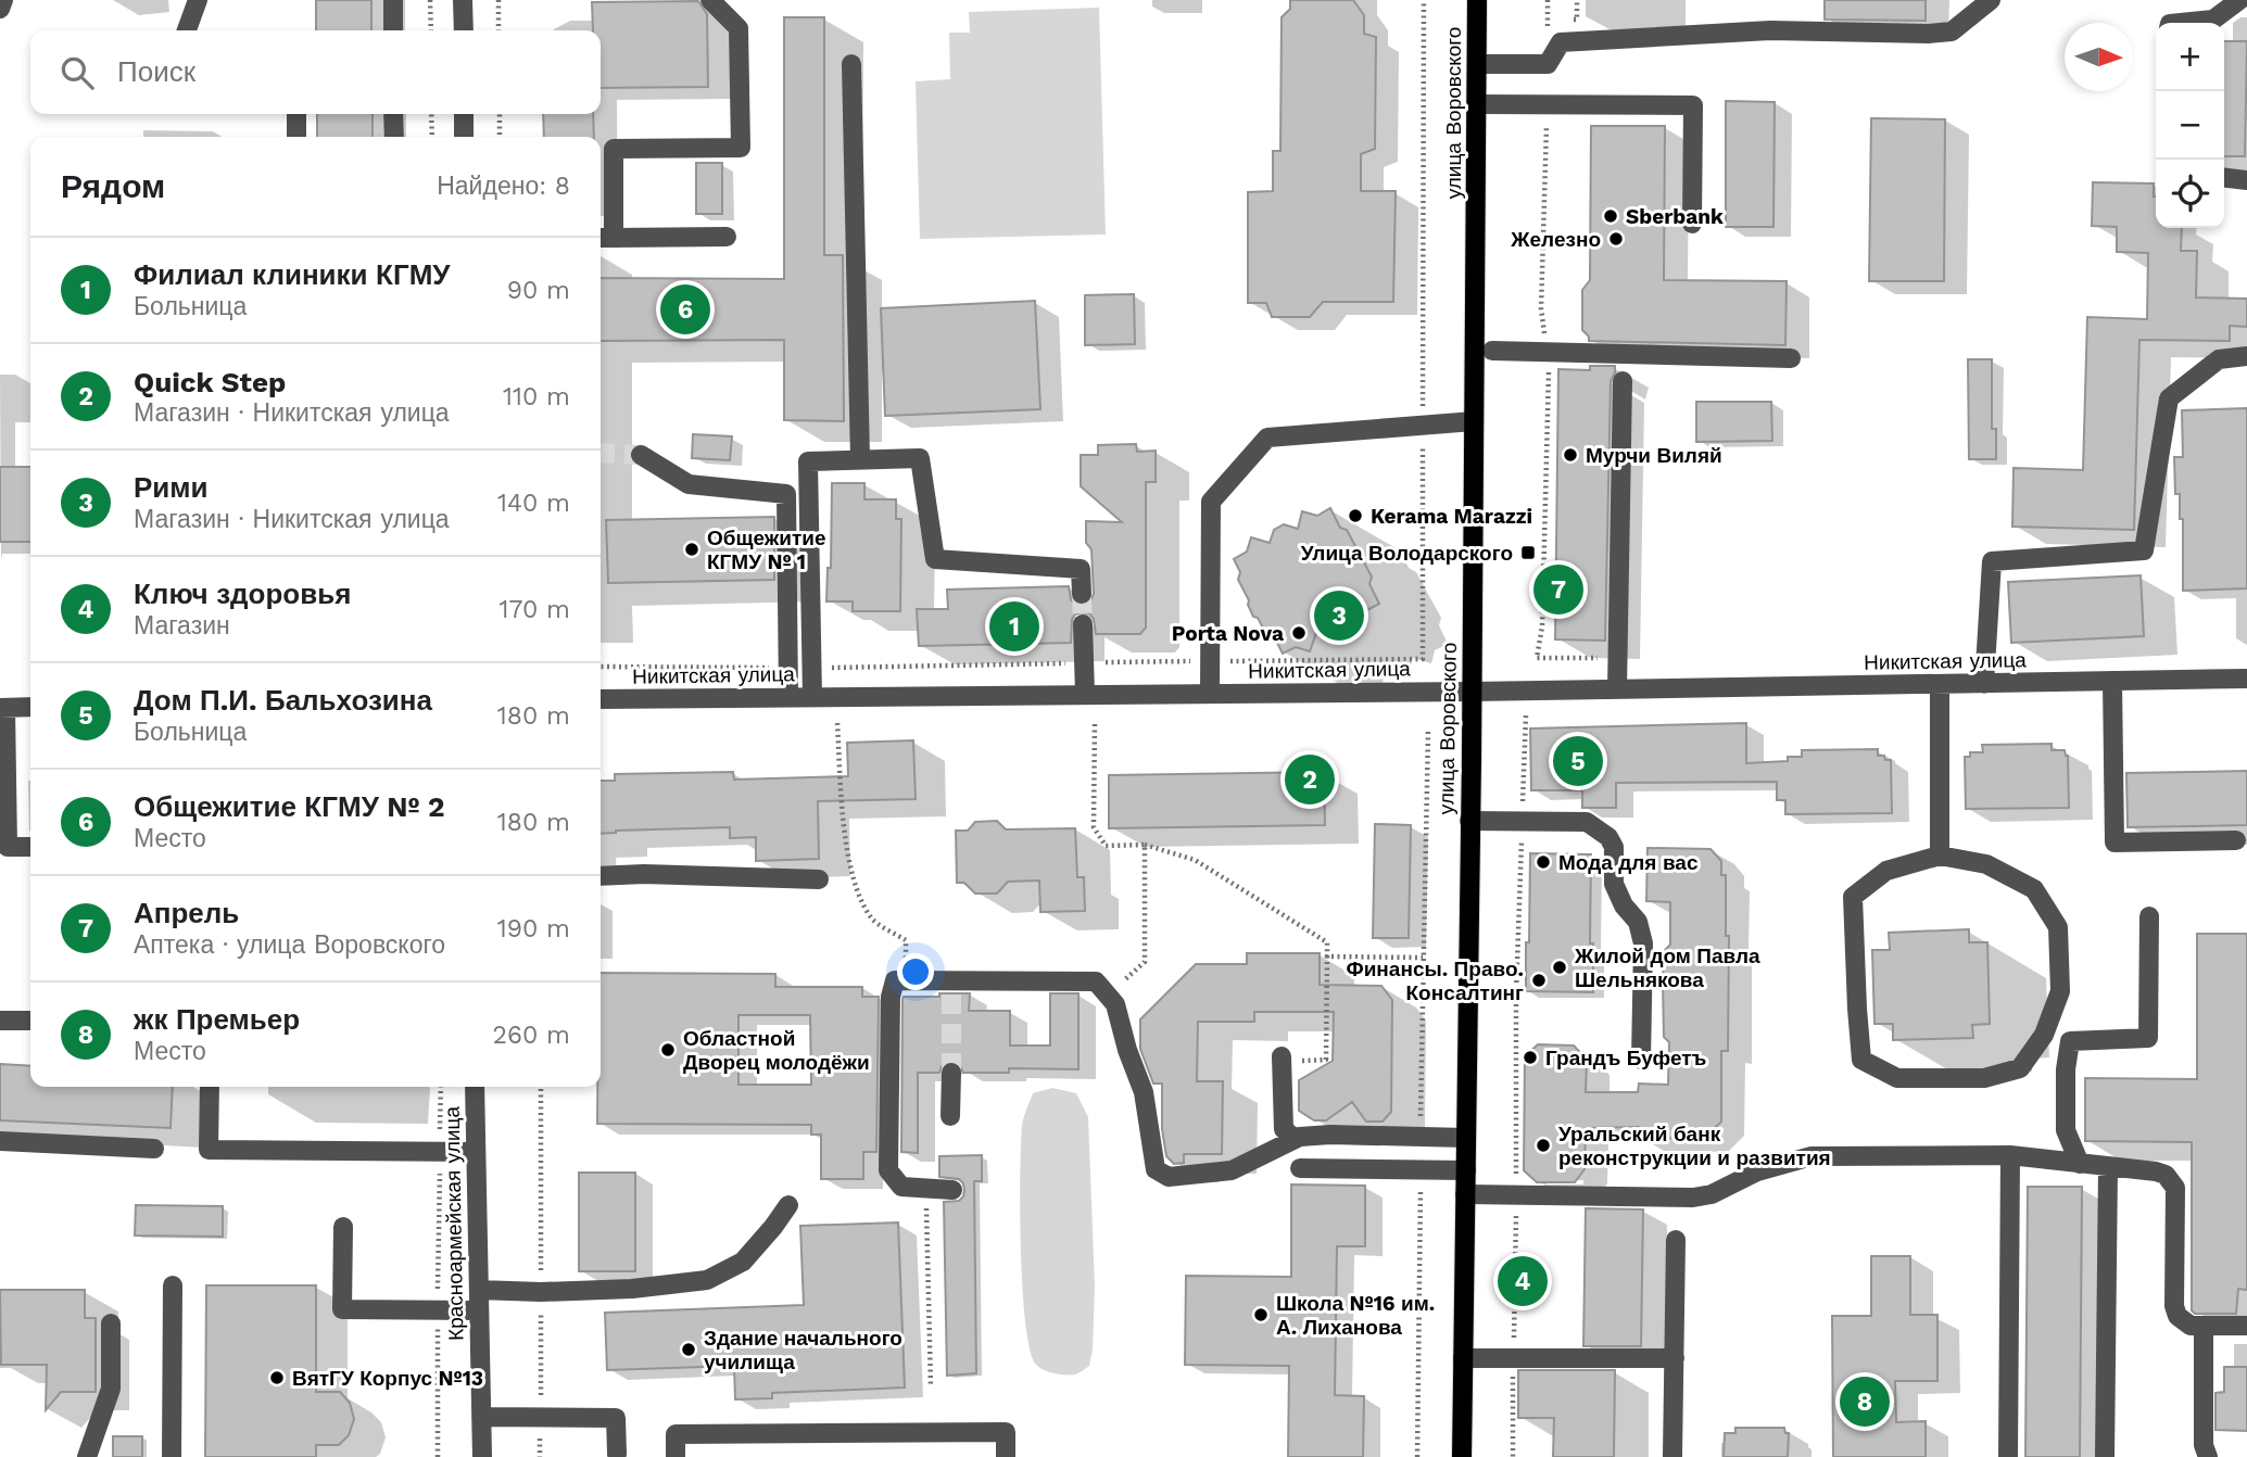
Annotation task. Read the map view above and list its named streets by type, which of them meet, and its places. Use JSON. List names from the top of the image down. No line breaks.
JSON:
{"streets":{"main road":["улица Воровского"],"street":["Никитская улица","Красноармейская улица"]},"crossings":[["улица Воровского","Никитская улица"]],"places":{"other":["Sberbank","Железно","Мурчи Виляй","Kerama Marazzi","Общежитие КГМУ № 1","Porta Nova","Мода для вас","Жилой дом Павла Шельнякова","Финансы. Право. Консалтинг","Областной Дворец молодёжи","Грандъ Буфетъ","Уральский банк реконструкции и развития","Школа №16 им. А. Лиханова","Здание начального училища","ВятГУ Корпус №13"],"transit":["Улица Володарского"]},"north":"right","page":{"map_buttons":["+","−"],"search":"Поиск","heading":["Рядом","Найдено: 8"],"list":[{"mark":"1","name":"Филиал клиники КГМУ","note":"Больница","value":"90 m"},{"mark":"2","name":"Quick Step","note":"Магазин · Никитская улица","value":"110 m"},{"mark":"3","name":"Рими","note":"Магазин · Никитская улица","value":"140 m"},{"mark":"4","name":"Ключ здоровья","note":"Магазин","value":"170 m"},{"mark":"5","name":"Дом П.И. Бальхозина","note":"Больница","value":"180 m"},{"mark":"6","name":"Общежитие КГМУ № 2","note":"Место","value":"180 m"},{"mark":"7","name":"Апрель","note":"Аптека · улица Воровского","value":"190 m"},{"mark":"8","name":"жк Премьер","note":"Место","value":"260 m"}],"pins":["6","7","3","1","5","2","4","8"]}}
